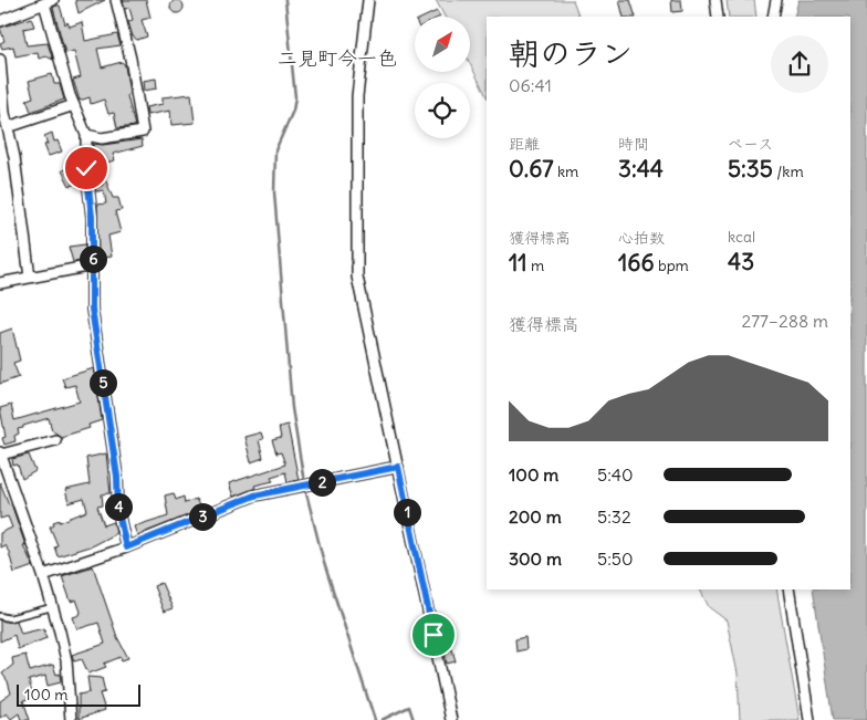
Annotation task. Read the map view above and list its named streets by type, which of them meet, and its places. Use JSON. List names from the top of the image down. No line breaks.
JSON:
{"districts":["二見町今一色"],"scale_bar":"100 m","north":"top right","page":{"heading":["朝のラン","06:41"],"stats":[["距離","0.67 km"],["時間","3:44"],["ペース","5:35 /km"],["獲得標高","11 m"],["心拍数","166 bpm"],["kcal","43"]],"pins":["6","5","2","4","1","3"],"chart":["獲得標高","277–288 m"],"list":[{"name":"100 m","note":"5:40"},{"name":"200 m","note":"5:32"},{"name":"300 m","note":"5:50"}],"scale":"100 m"}}
